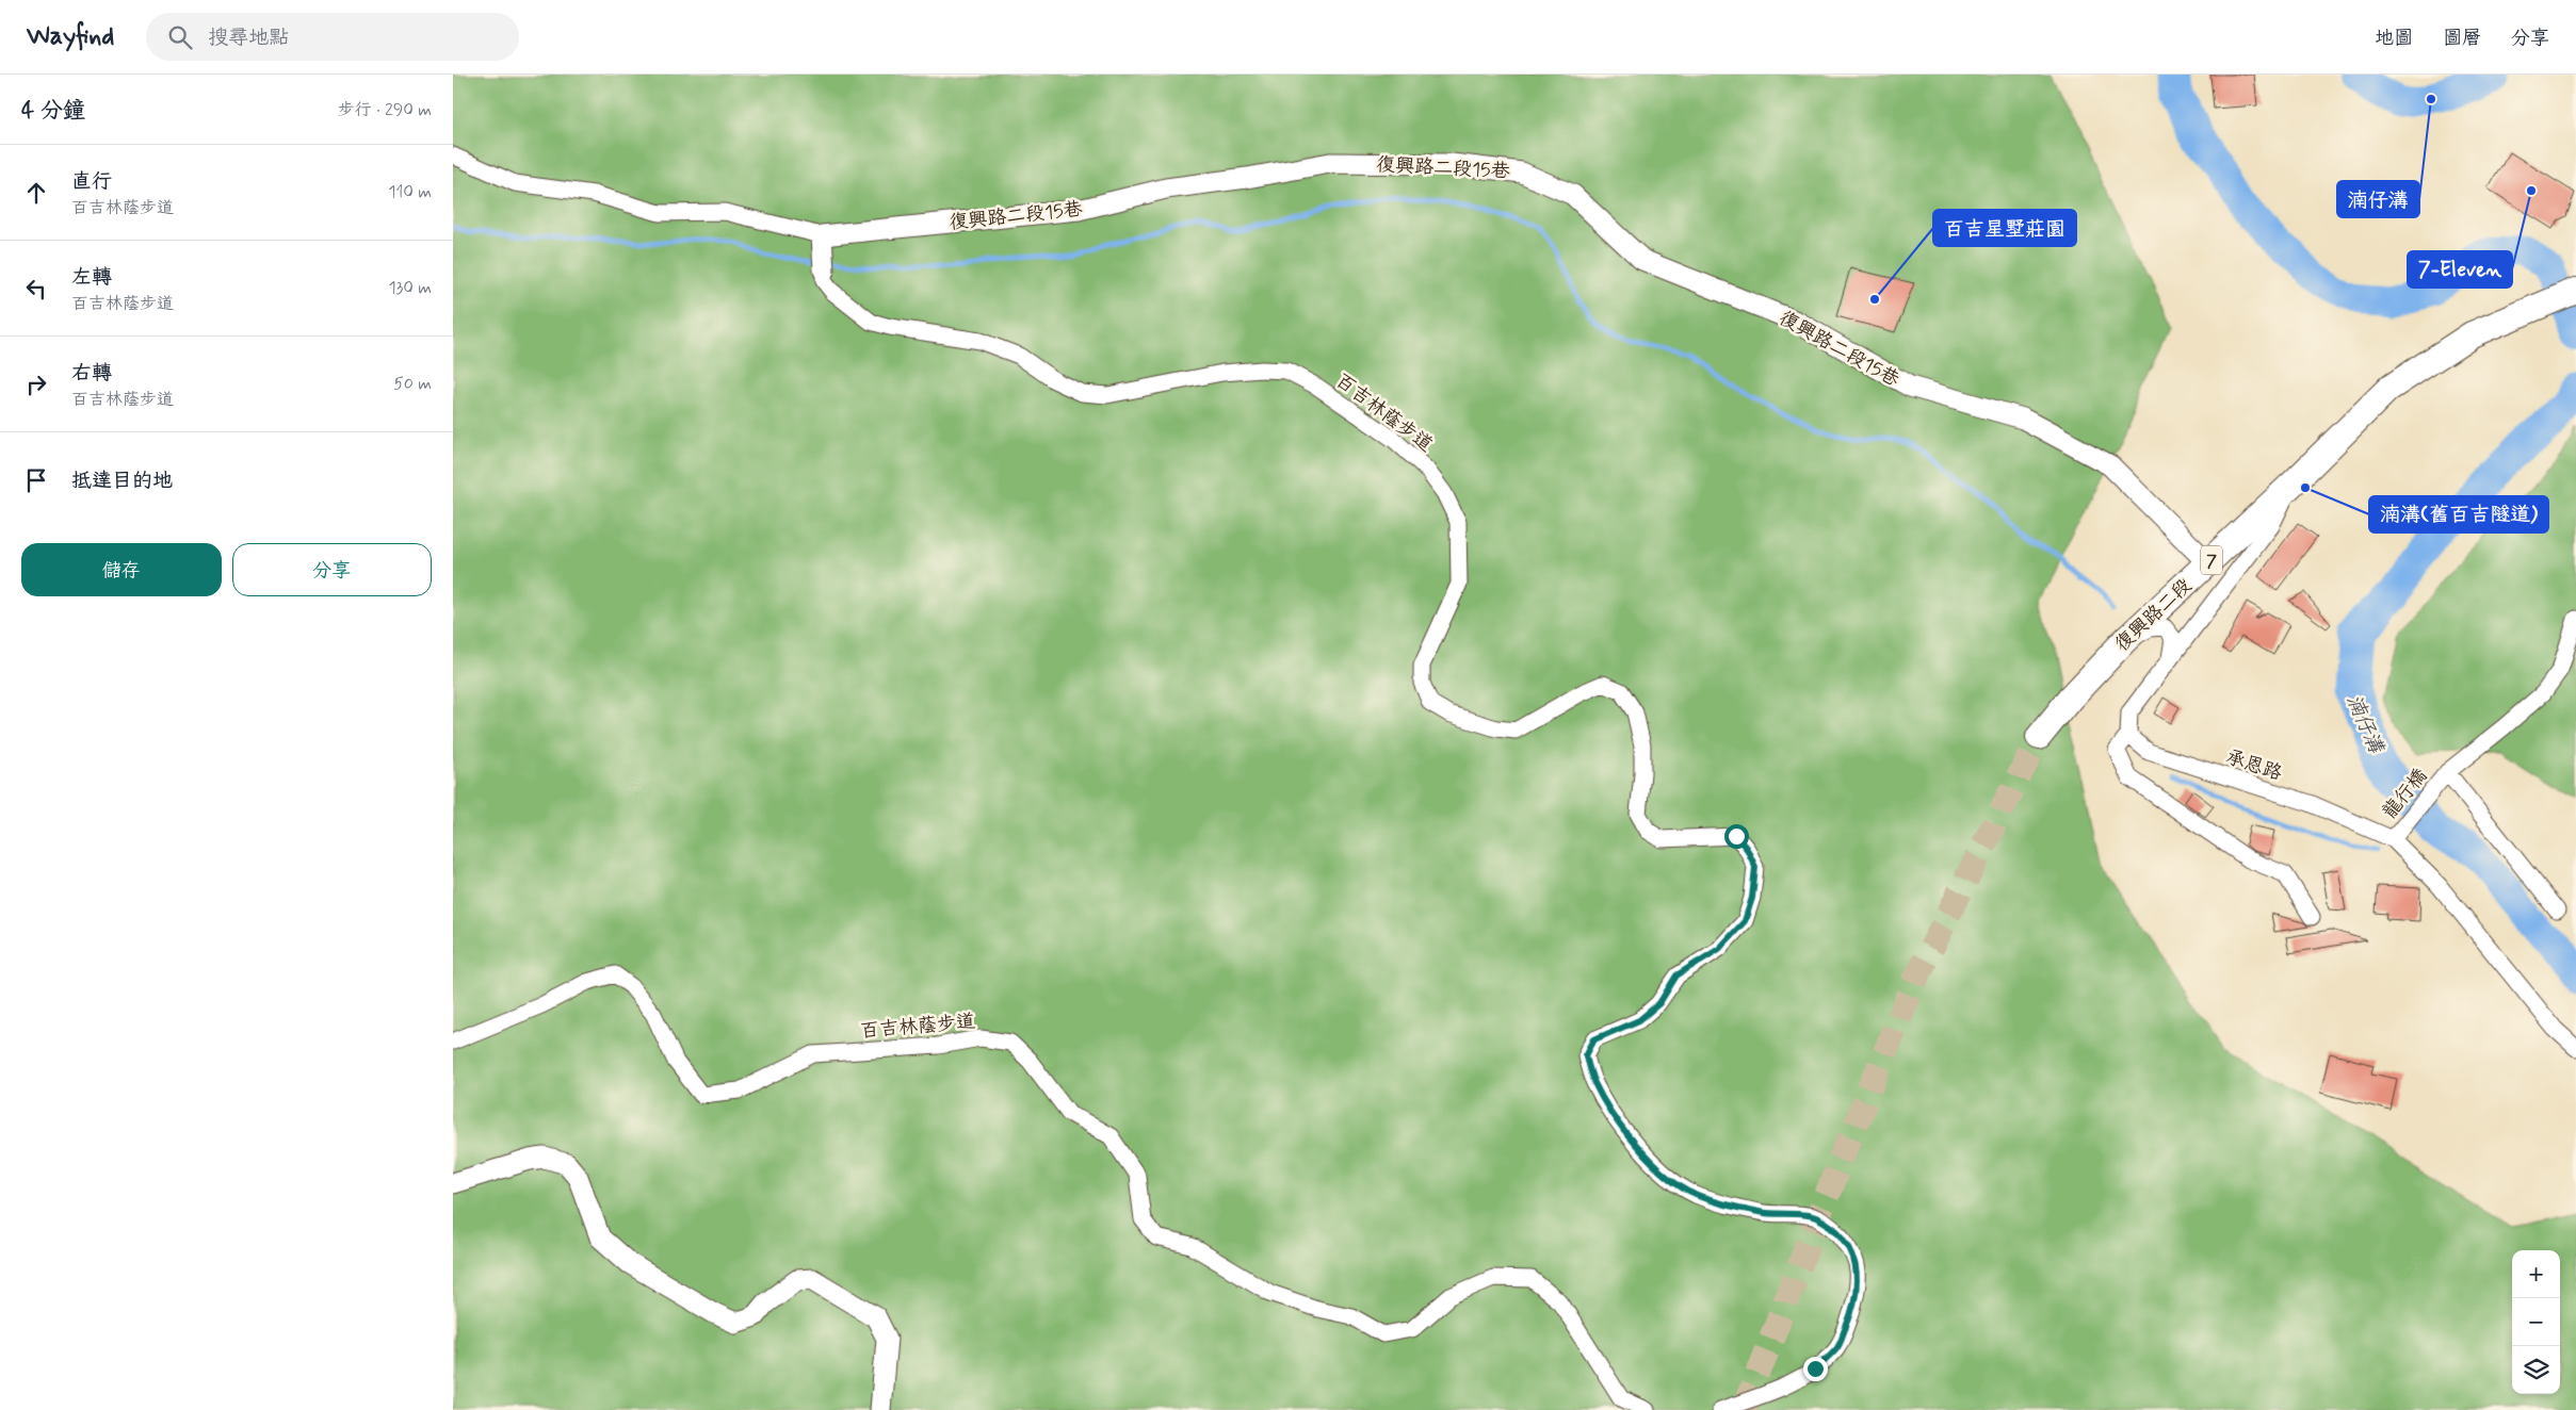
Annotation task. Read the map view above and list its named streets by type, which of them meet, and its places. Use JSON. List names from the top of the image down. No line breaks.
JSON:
{"streets":{"main road":["7","復興路二段"],"street":["復興路二段15巷","百吉林蔭步道","承恩路","龍行橋"]},"crossings":[["復興路二段15巷","復興路二段"],["承恩路","龍行橋"]],"water":["湳仔溝"],"places":["湳仔溝","7-Eleven","百吉星墅莊園","湳溝(舊百吉隧道)"],"page":{"header":"Wayfind","search":"搜尋地點","nav":["地圖","圖層","分享"],"heading":["4 分鐘","步行 · 290 m"],"list":[["直行","百吉林蔭步道","110 m"],["左轉","百吉林蔭步道","130 m"],["右轉","百吉林蔭步道","50 m"],"抵達目的地"],"buttons":["儲存","分享"],"map_buttons":["+","−"]}}
